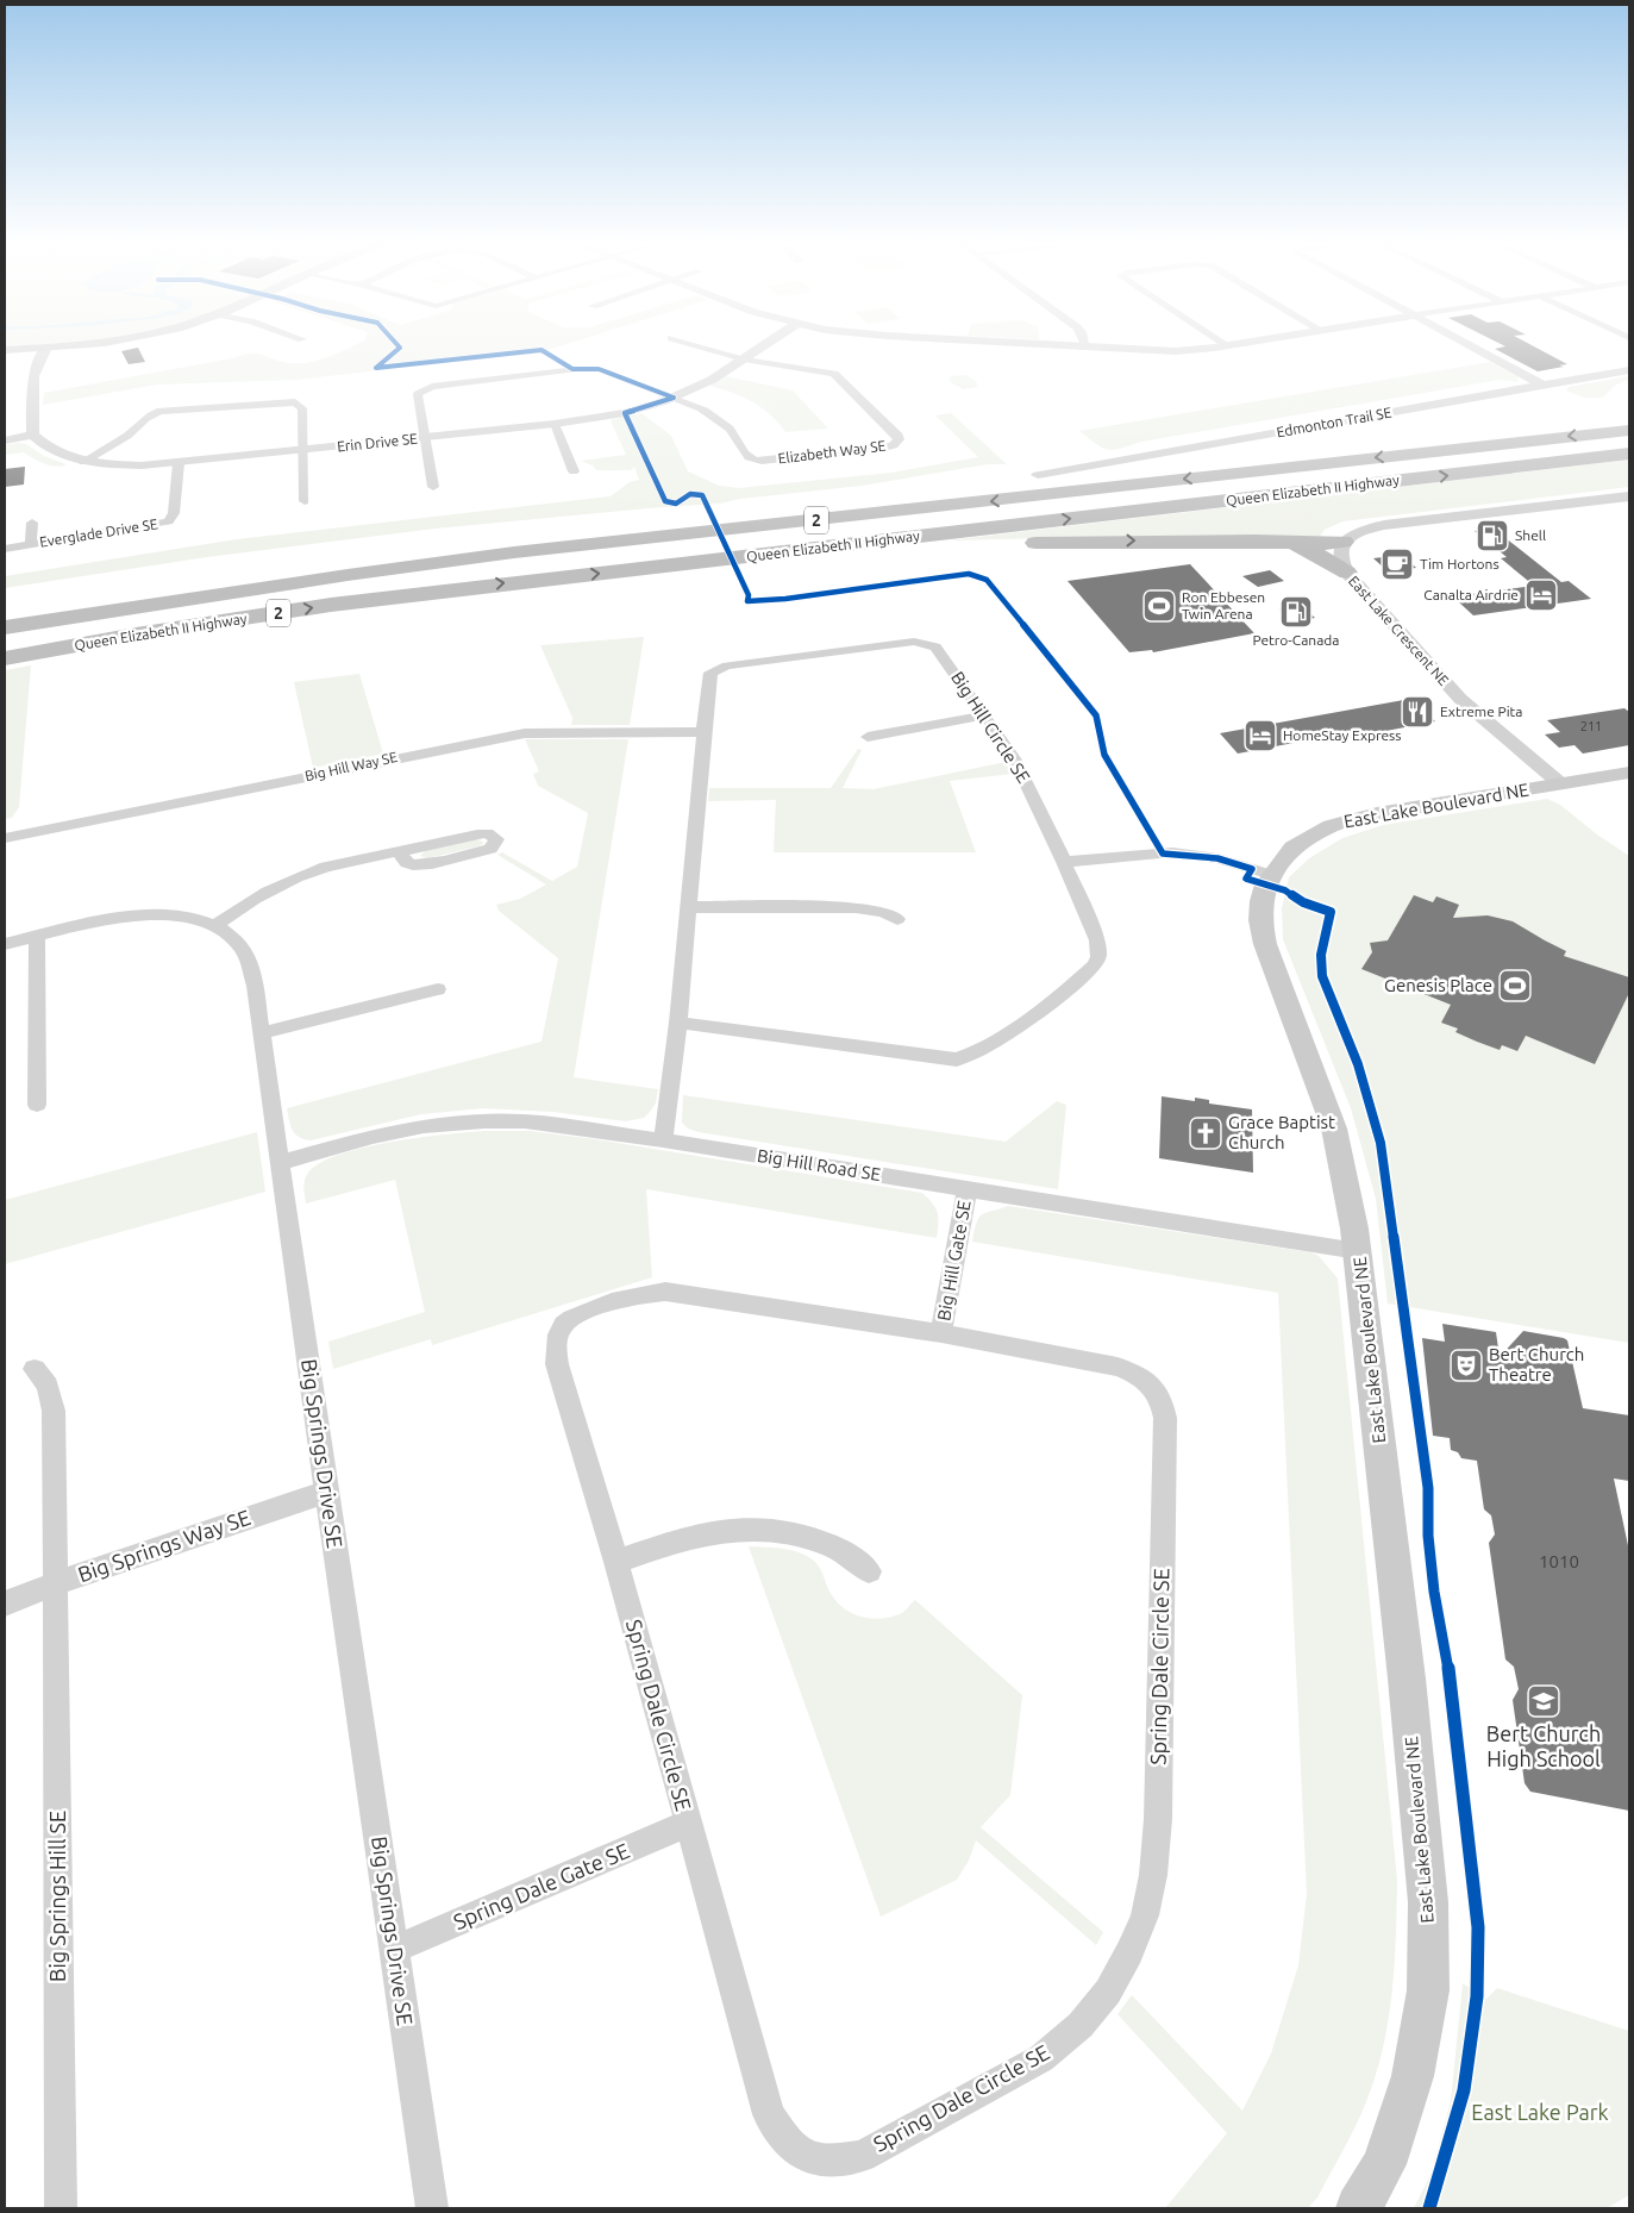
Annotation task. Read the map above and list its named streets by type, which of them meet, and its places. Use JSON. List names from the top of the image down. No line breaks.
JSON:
{"streets":{"highway":["Queen Elizabeth II Highway","2"],"main road":["East Lake Boulevard NE"],"street":["Edmonton Trail SE","Erin Drive SE","Elizabeth Way SE","Everglade Drive SE","East Lake Crescent NE","Big Hill Circle SE","Big Hill Way SE","Big Hill Road SE","Big Hill Gate SE","Big Springs Drive SE","Big Springs Way SE","Spring Dale Circle SE","Spring Dale Gate SE","Big Springs Hill SE"]},"crossings":[["Erin Drive SE","Elizabeth Way SE"],["Erin Drive SE","Everglade Drive SE"],["East Lake Crescent NE","East Lake Boulevard NE"],["Big Hill Circle SE","Big Hill Way SE"],["Big Hill Circle SE","Big Hill Road SE"],["East Lake Boulevard NE","Big Hill Road SE"],["Big Hill Road SE","Big Hill Gate SE"],["Big Hill Road SE","Big Springs Drive SE"],["Big Hill Gate SE","Spring Dale Circle SE"],["Big Springs Drive SE","Big Springs Way SE"],["Big Springs Drive SE","Spring Dale Gate SE"],["Big Springs Way SE","Big Springs Hill SE"],["Spring Dale Circle SE","Spring Dale Gate SE"]],"parks":["East Lake Park"],"places":{"fuel station":["Shell","Petro-Canada"],"cafe":["Tim Hortons"],"hotel":["Canalta Airdrie","HomeStay Express"],"sports":["Ron Ebbesen Twin Arena","Genesis Place"],"restaurant":["Extreme Pita"],"church":["Grace Baptist Church"],"theatre":["Bert Church Theatre"],"school or university":["Bert Church High School"]},"house_numbers":["211","1010"]}
